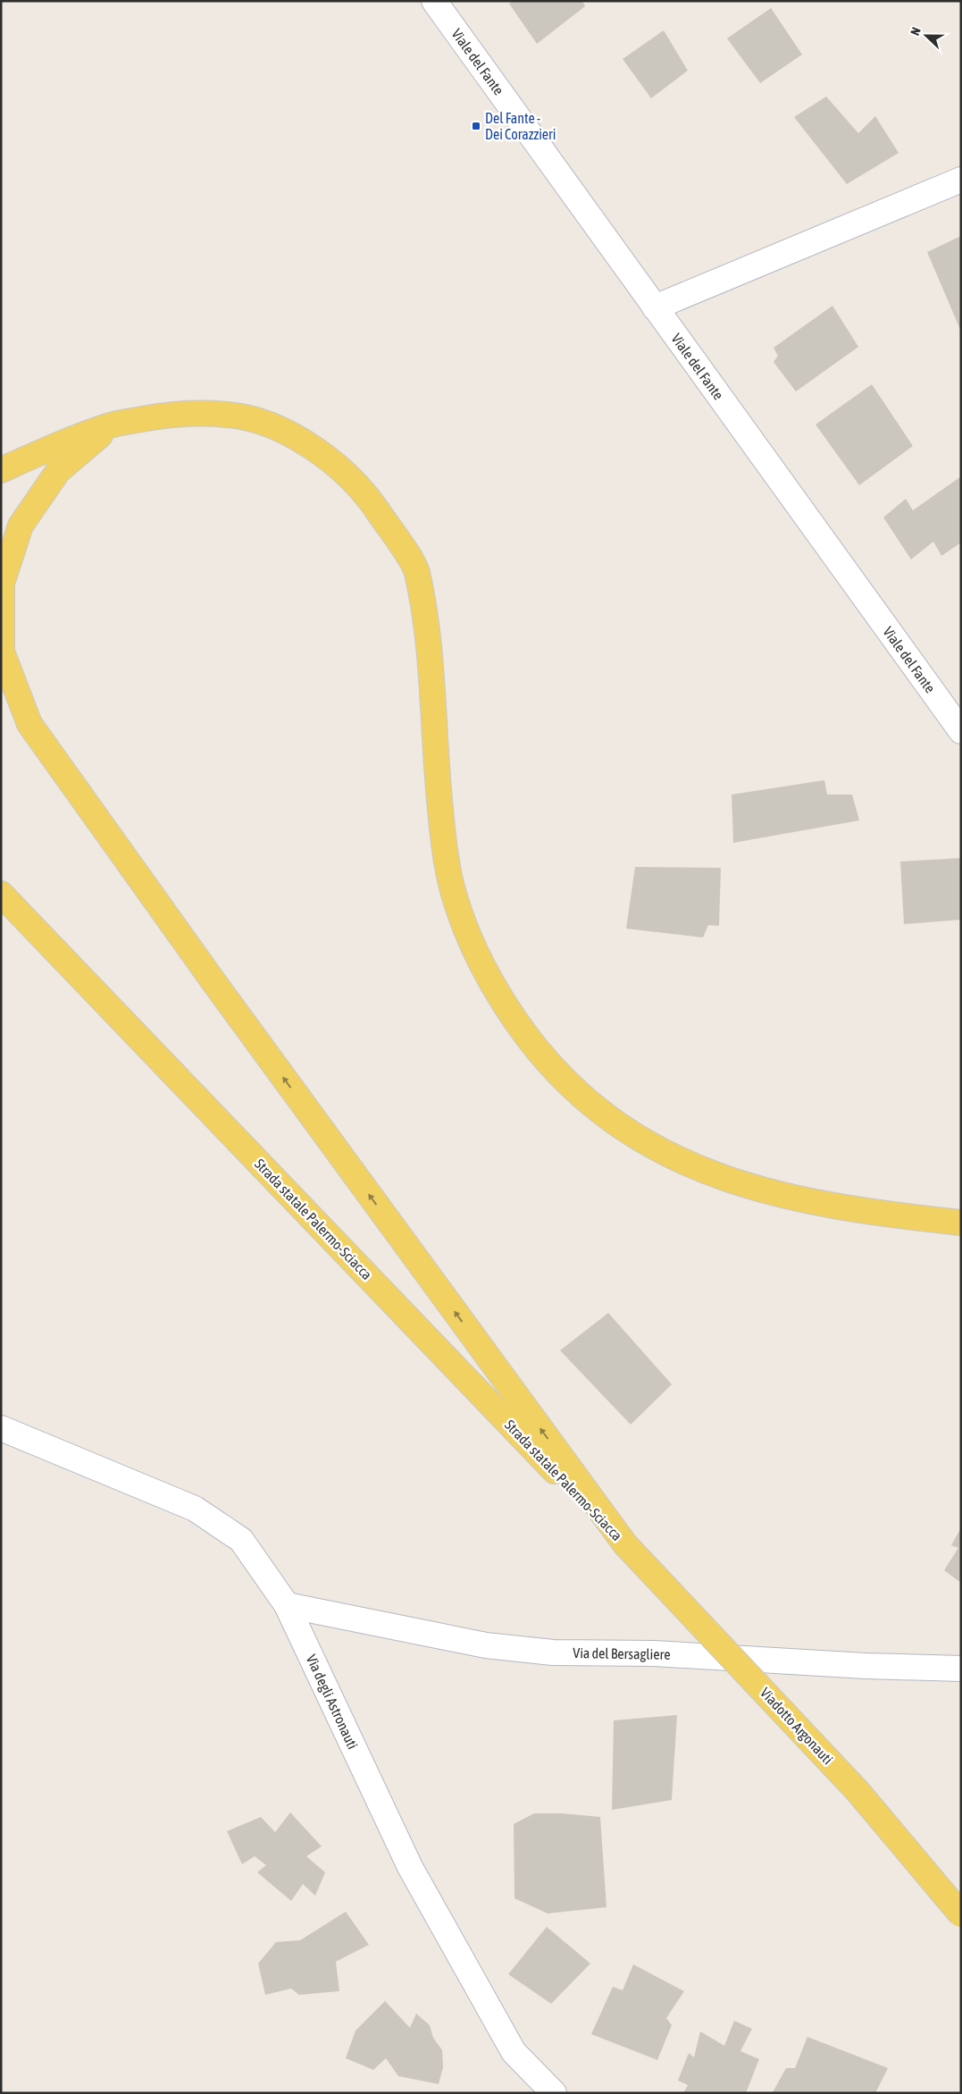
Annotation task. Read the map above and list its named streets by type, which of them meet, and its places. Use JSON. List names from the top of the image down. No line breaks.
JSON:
{"streets":{"main road":["Strada statale Palermo-Sciacca","Viadotto Argonauti"],"street":["Viale del Fante","Via del Bersagliere","Via degli Astronauti"]},"crossings":[["Strada statale Palermo-Sciacca","Viadotto Argonauti"],["Via del Bersagliere","Via degli Astronauti"]],"places":{"transit":["Del Fante - Dei Corazzieri"]},"north":"left"}
